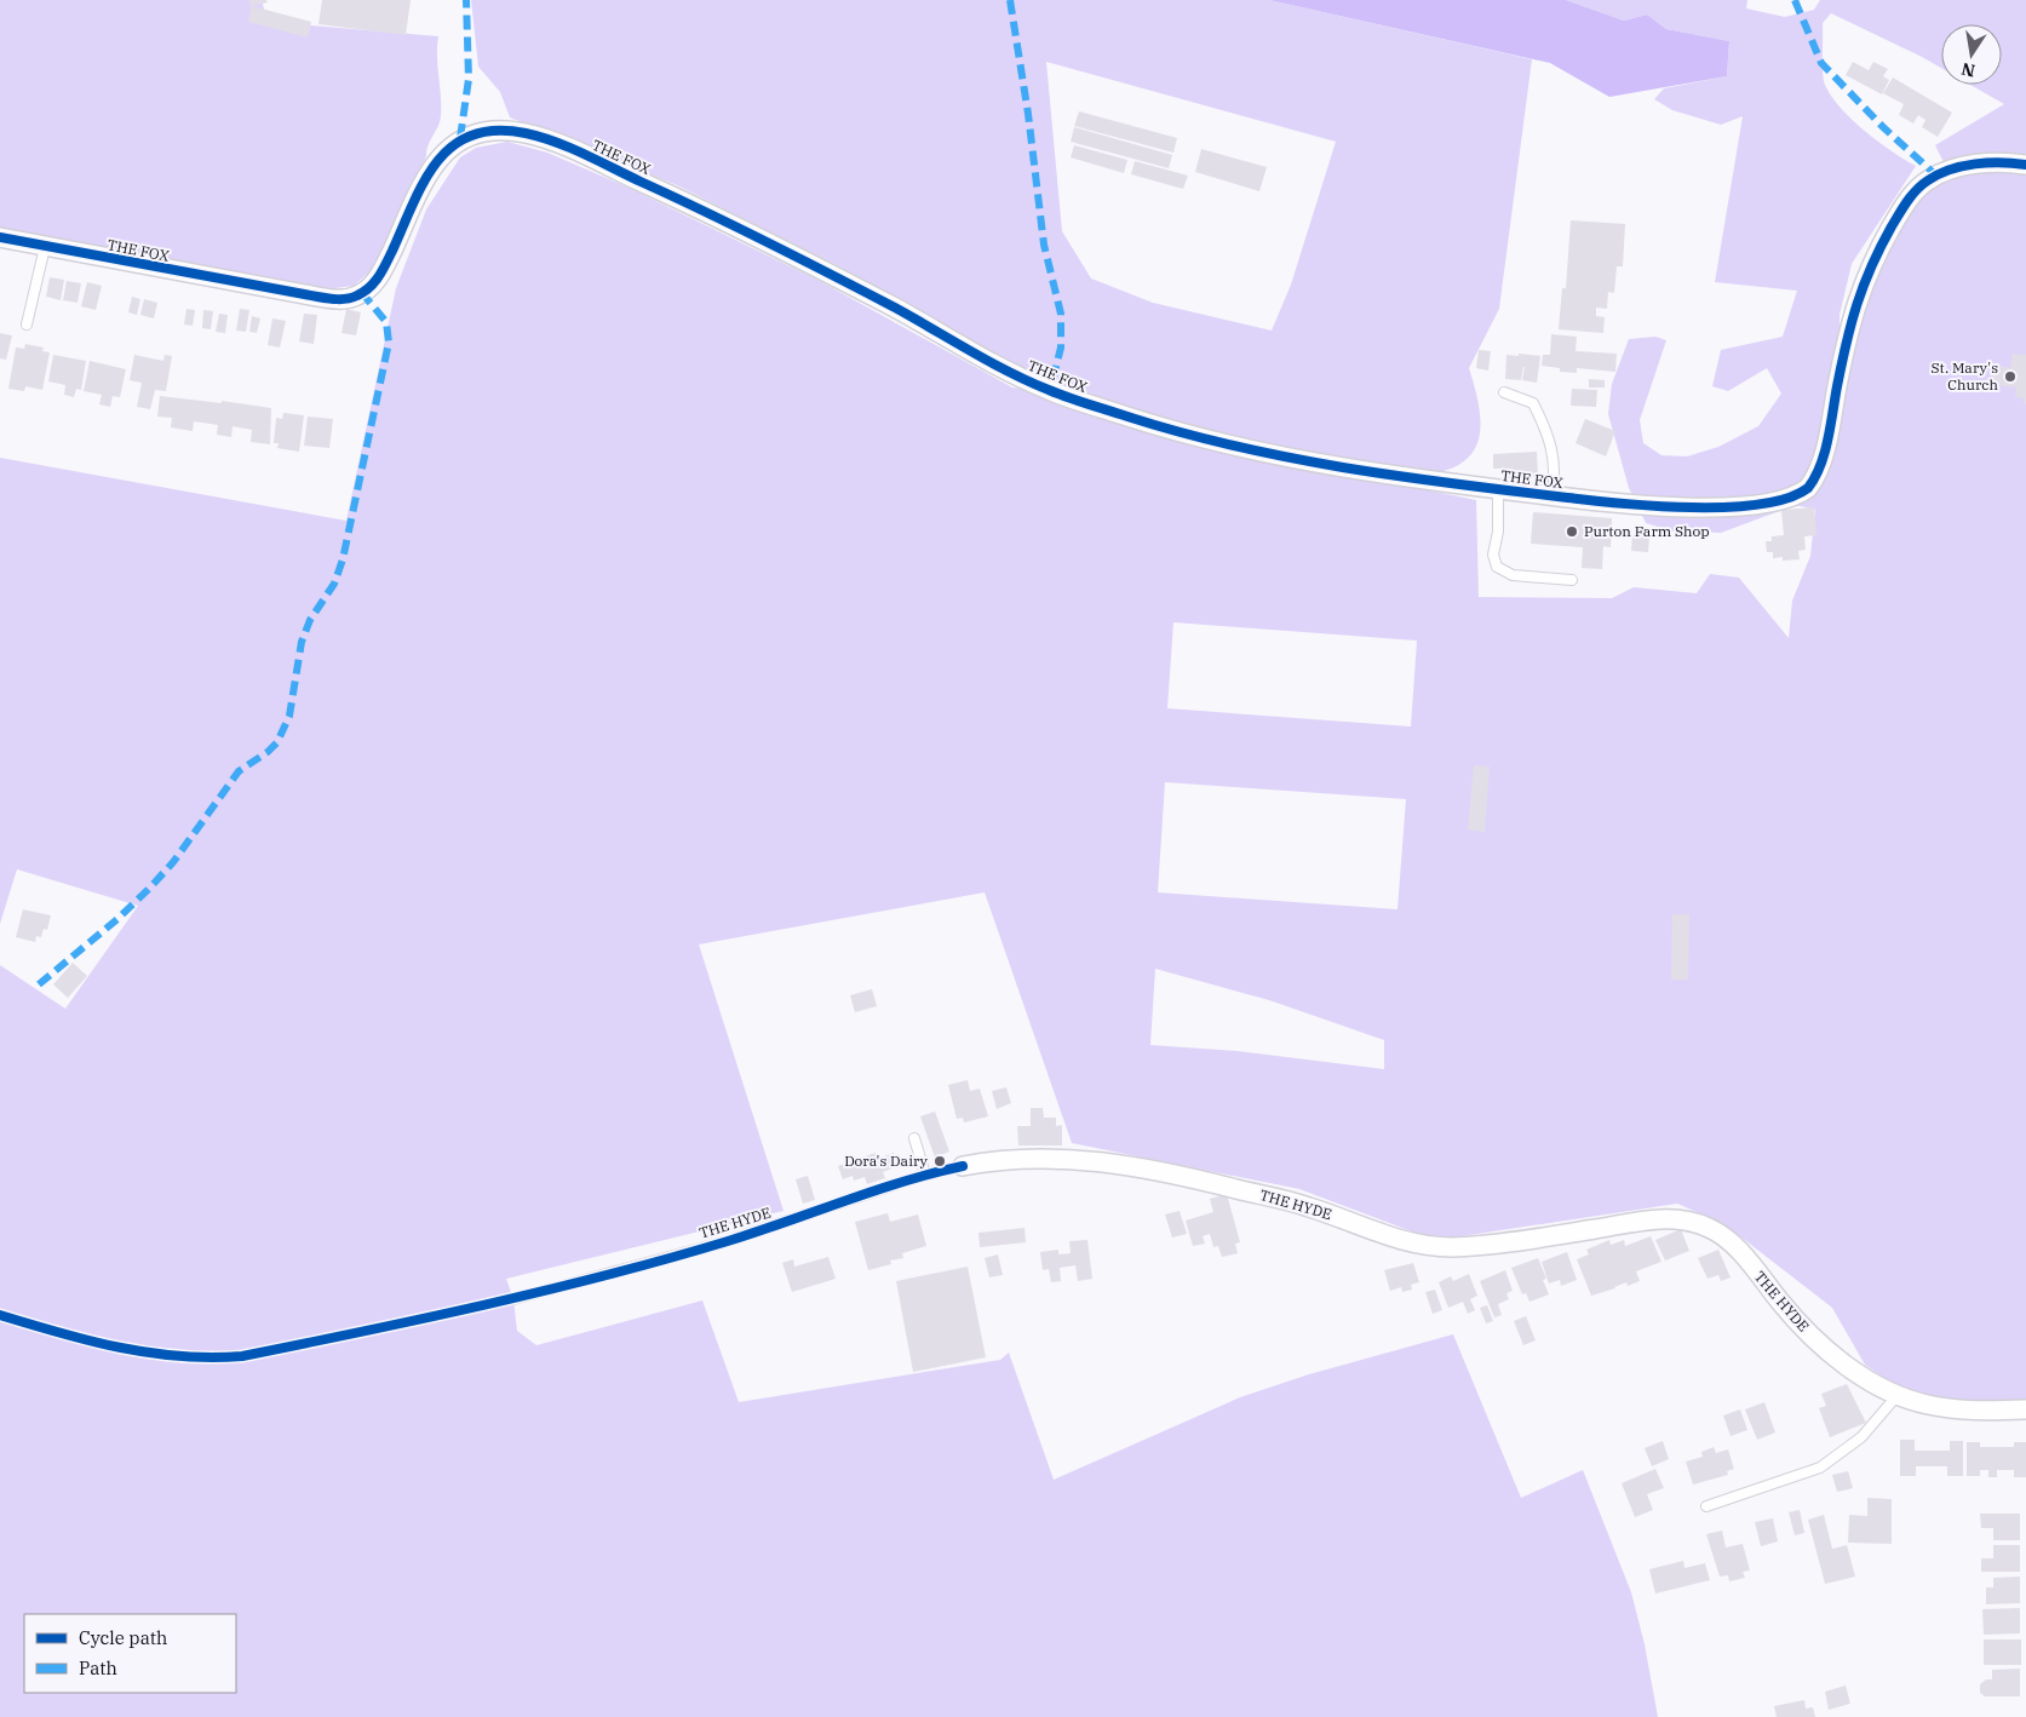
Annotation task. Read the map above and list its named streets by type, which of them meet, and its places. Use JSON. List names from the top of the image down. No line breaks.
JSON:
{"streets":{"street":["THE FOX","THE HYDE"]},"places":["St. Mary's Church","Purton Farm Shop","Dora's Dairy"],"legend":["Cycle path","Path"],"north":"bottom"}
